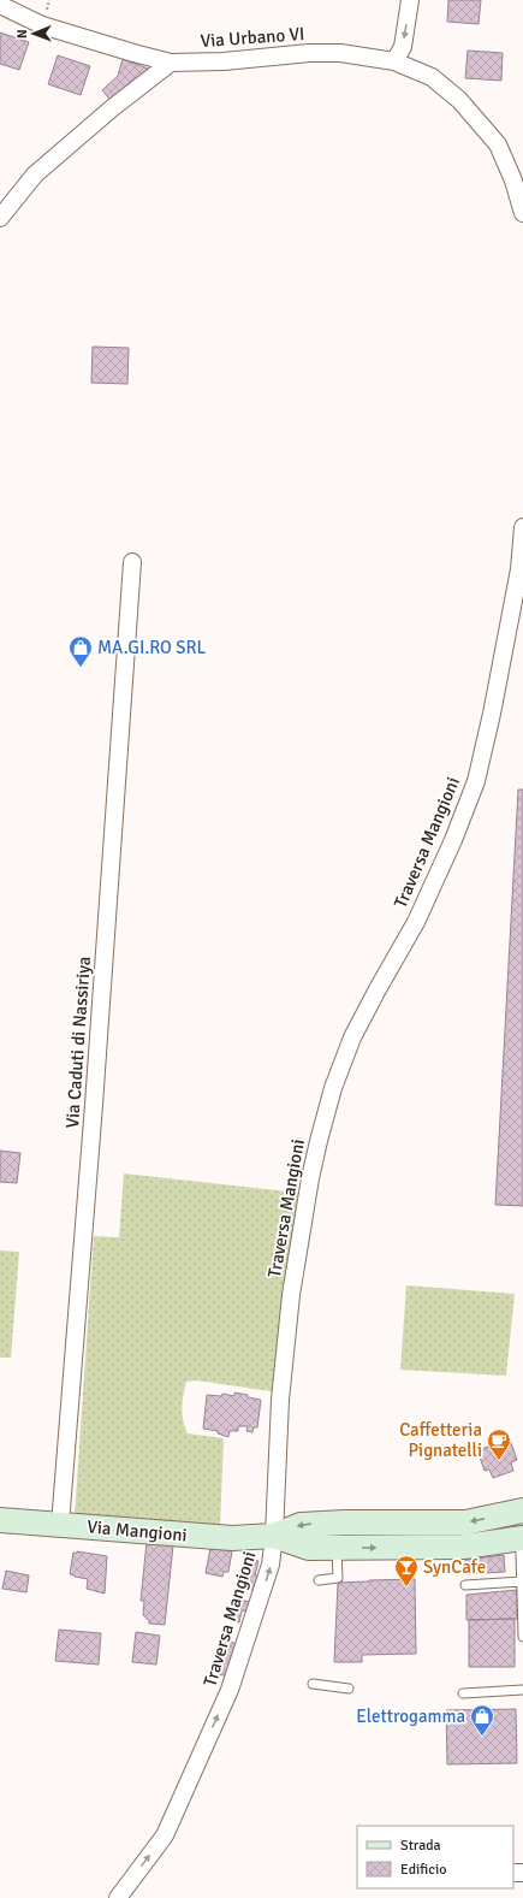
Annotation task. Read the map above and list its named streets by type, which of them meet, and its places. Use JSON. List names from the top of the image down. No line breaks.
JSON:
{"streets":{"street":["Via Urbano VI","Traversa Mangioni","Via Caduti di Nassiriya","Via Mangioni"]},"crossings":[["Traversa Mangioni","Via Mangioni"],["Via Caduti di Nassiriya","Via Mangioni"]],"places":{"shop":["MA.GI.RO SRL","Elettrogamma"],"cafe":["Caffetteria Pignatelli"],"bar":["SynCafe"]},"legend":["Strada","Edificio"],"north":"left"}
